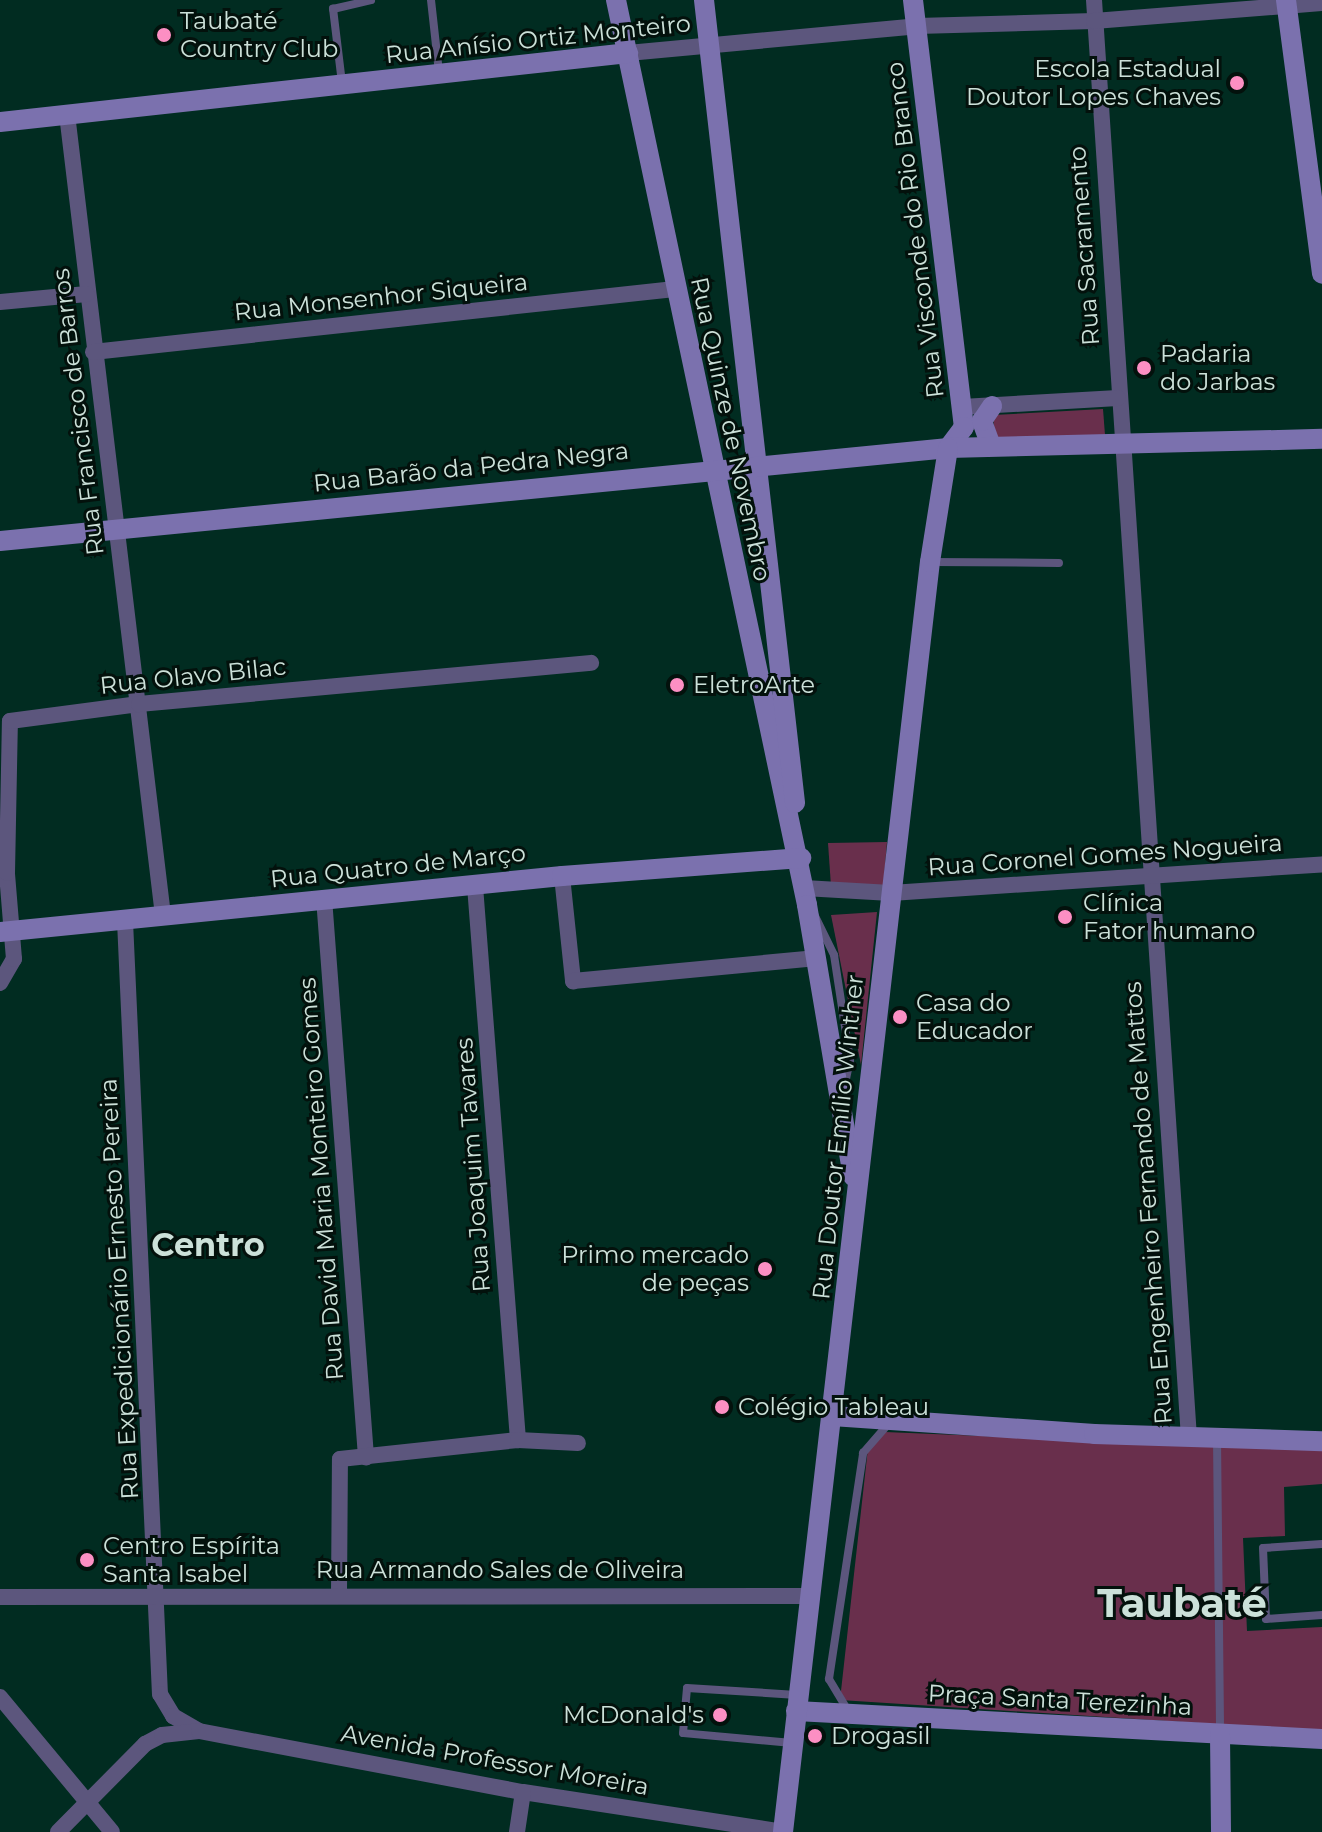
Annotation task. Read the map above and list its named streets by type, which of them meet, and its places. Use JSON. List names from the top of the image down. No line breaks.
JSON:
{"streets":{"main road":["Rua Anísio Ortiz Monteiro","Rua Visconde do Rio Branco","Rua Quinze de Novembro","Rua Barão da Pedra Negra","Rua Quatro de Março","Rua Doutor Emílio Winther","Praça Santa Terezinha"],"street":["Rua Sacramento","Rua Monsenhor Siqueira","Rua Francisco de Barros","Rua Olavo Bilac","Rua Coronel Gomes Nogueira","Rua Joaquim Tavares","Rua David Maria Monteiro Gomes","Rua Engenheiro Fernando de Mattos","Rua Expedicionário Ernesto Pereira","Rua Armando Sales de Oliveira","Avenida Professor Moreira"]},"crossings":[["Rua Anísio Ortiz Monteiro","Rua Visconde do Rio Branco"],["Rua Anísio Ortiz Monteiro","Rua Sacramento"],["Rua Anísio Ortiz Monteiro","Rua Francisco de Barros"],["Rua Anísio Ortiz Monteiro","Rua Quinze de Novembro"],["Rua Visconde do Rio Branco","Rua Barão da Pedra Negra"],["Rua Visconde do Rio Branco","Rua Doutor Emílio Winther"],["Rua Sacramento","Rua Barão da Pedra Negra"],["Rua Sacramento","Rua Engenheiro Fernando de Mattos"],["Rua Monsenhor Siqueira","Rua Francisco de Barros"],["Rua Monsenhor Siqueira","Rua Quinze de Novembro"],["Rua Francisco de Barros","Rua Barão da Pedra Negra"],["Rua Francisco de Barros","Rua Olavo Bilac"],["Rua Francisco de Barros","Rua Quatro de Março"],["Rua Quinze de Novembro","Rua Barão da Pedra Negra"],["Rua Quinze de Novembro","Rua Quatro de Março"],["Rua Quinze de Novembro","Rua Doutor Emílio Winther"],["Rua Barão da Pedra Negra","Rua Doutor Emílio Winther"],["Rua Barão da Pedra Negra","Rua Engenheiro Fernando de Mattos"],["Rua Olavo Bilac","Rua Quatro de Março"],["Rua Coronel Gomes Nogueira","Rua Quatro de Março"],["Rua Coronel Gomes Nogueira","Rua Doutor Emílio Winther"],["Rua Coronel Gomes Nogueira","Rua Engenheiro Fernando de Mattos"],["Rua Quatro de Março","Rua Doutor Emílio Winther"],["Rua Quatro de Março","Rua Joaquim Tavares"],["Rua Quatro de Março","Rua David Maria Monteiro Gomes"],["Rua Quatro de Março","Rua Expedicionário Ernesto Pereira"],["Rua Doutor Emílio Winther","Rua Armando Sales de Oliveira"],["Rua Doutor Emílio Winther","Praça Santa Terezinha"],["Rua Doutor Emílio Winther","Avenida Professor Moreira"],["Rua Expedicionário Ernesto Pereira","Rua Armando Sales de Oliveira"],["Rua Expedicionário Ernesto Pereira","Avenida Professor Moreira"]],"districts":["Centro","Taubaté"],"places":["Taubaté Country Club","Escola Estadual Doutor Lopes Chaves","Padaria do Jarbas","EletroArte","Clínica Fator humano","Casa do Educador","Primo mercado de peças","Colégio Tableau","Centro Espírita Santa Isabel","McDonald's","Drogasil"]}
